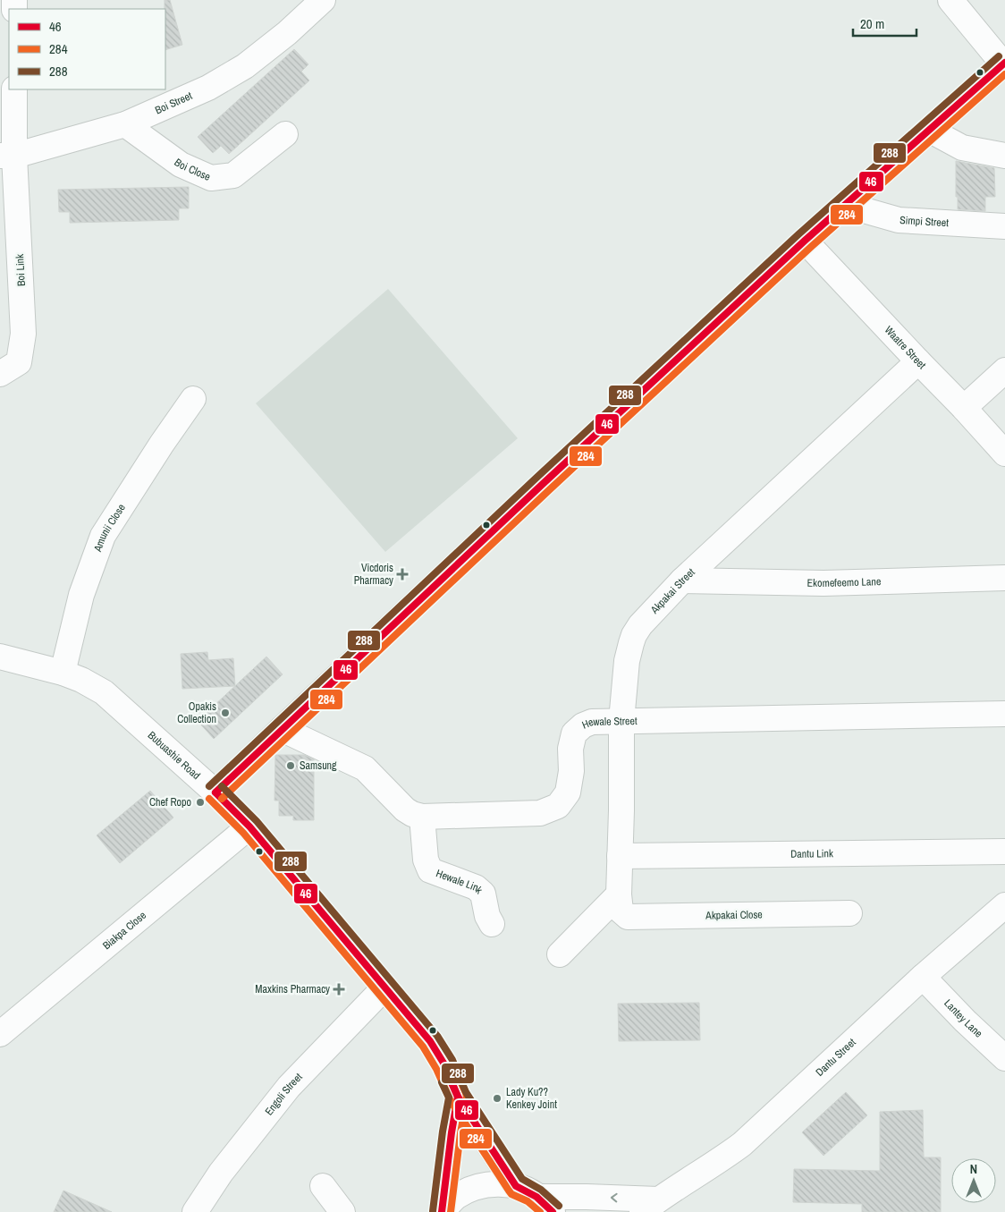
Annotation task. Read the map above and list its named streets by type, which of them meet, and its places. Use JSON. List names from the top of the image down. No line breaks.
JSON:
{"streets":{"street":["Boi Street","Boi Close","Simpi Street","Boi Link","Waatre Street","Amunii Close","Ekomefeemo Lane","Akpakai Street","Hewale Street","Bubuashie Road","Dantu Link","Hewale Link","Akpakai Close","Biakpa Close","Lantey Lane","Dantu Street","Engoli Street"]},"crossings":[["Boi Street","Boi Close"],["Boi Street","Boi Link"],["Waatre Street","Akpakai Street"],["Amunii Close","Bubuashie Road"],["Ekomefeemo Lane","Akpakai Street"],["Akpakai Street","Hewale Street"],["Akpakai Street","Dantu Link"],["Akpakai Street","Akpakai Close"],["Hewale Street","Hewale Link"],["Bubuashie Road","Biakpa Close"],["Bubuashie Road","Engoli Street"],["Lantey Lane","Dantu Street"]],"places":{"health":["Vicdoris Pharmacy","Maxkins Pharmacy"],"other":["Opakis Collection","Samsung","Chef Ropo","Lady Ku?? Kenkey Joint"]},"lines":["transit line 288","transit line 46","transit line 284"],"legend":["46","284","288"],"scale_bar":"20 m","north":"top"}
